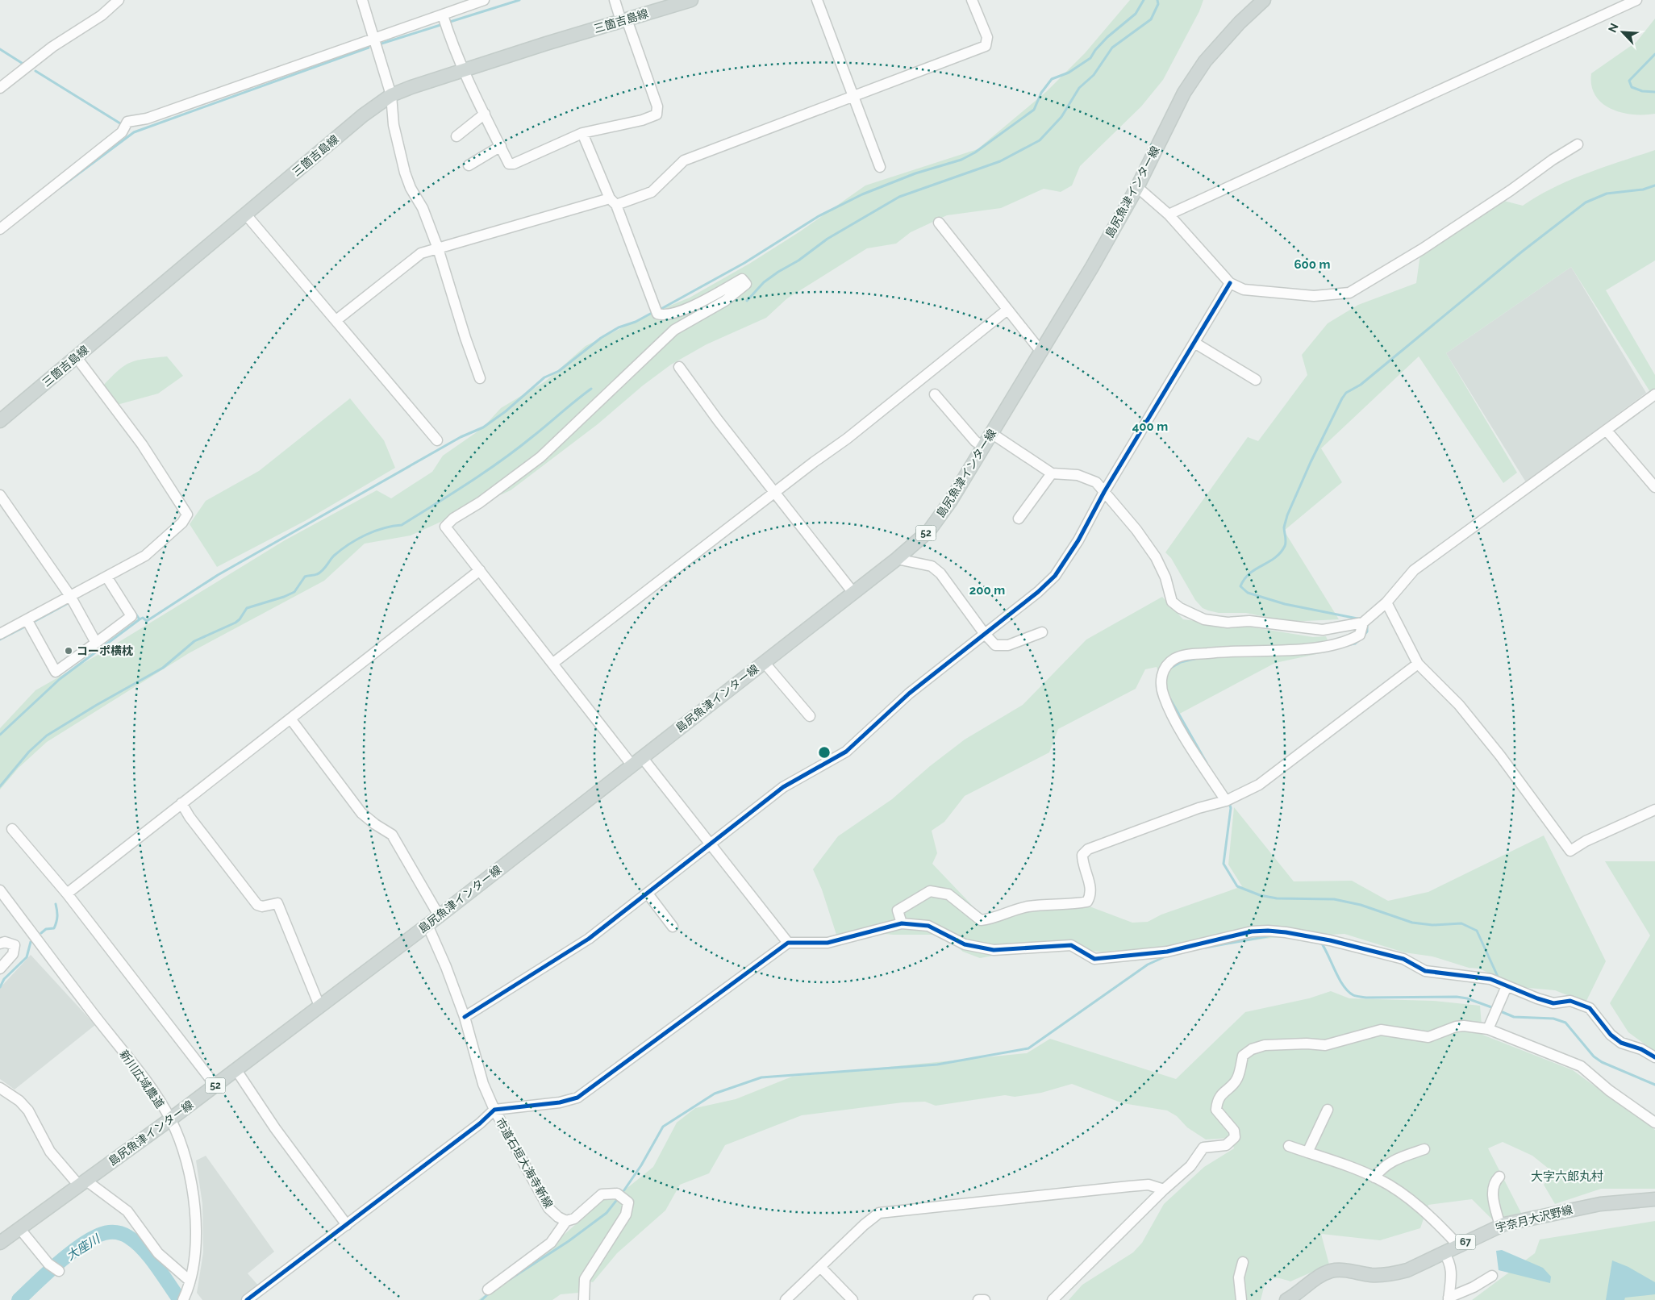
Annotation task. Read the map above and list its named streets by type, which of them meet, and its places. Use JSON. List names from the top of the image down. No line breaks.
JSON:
{"streets":{"main road":["三箇吉島線","島尻魚津インター線","52","宇奈月大沢野線","67"],"street":["新川広域農道","市道石垣大海寺新線"]},"crossings":[["島尻魚津インター線","新川広域農道"],["島尻魚津インター線","市道石垣大海寺新線"]],"districts":["大字六郎丸村"],"water":["大座川"],"places":["コーポ横枕"],"north":"top left","rings":["600 m","400 m","200 m"]}
